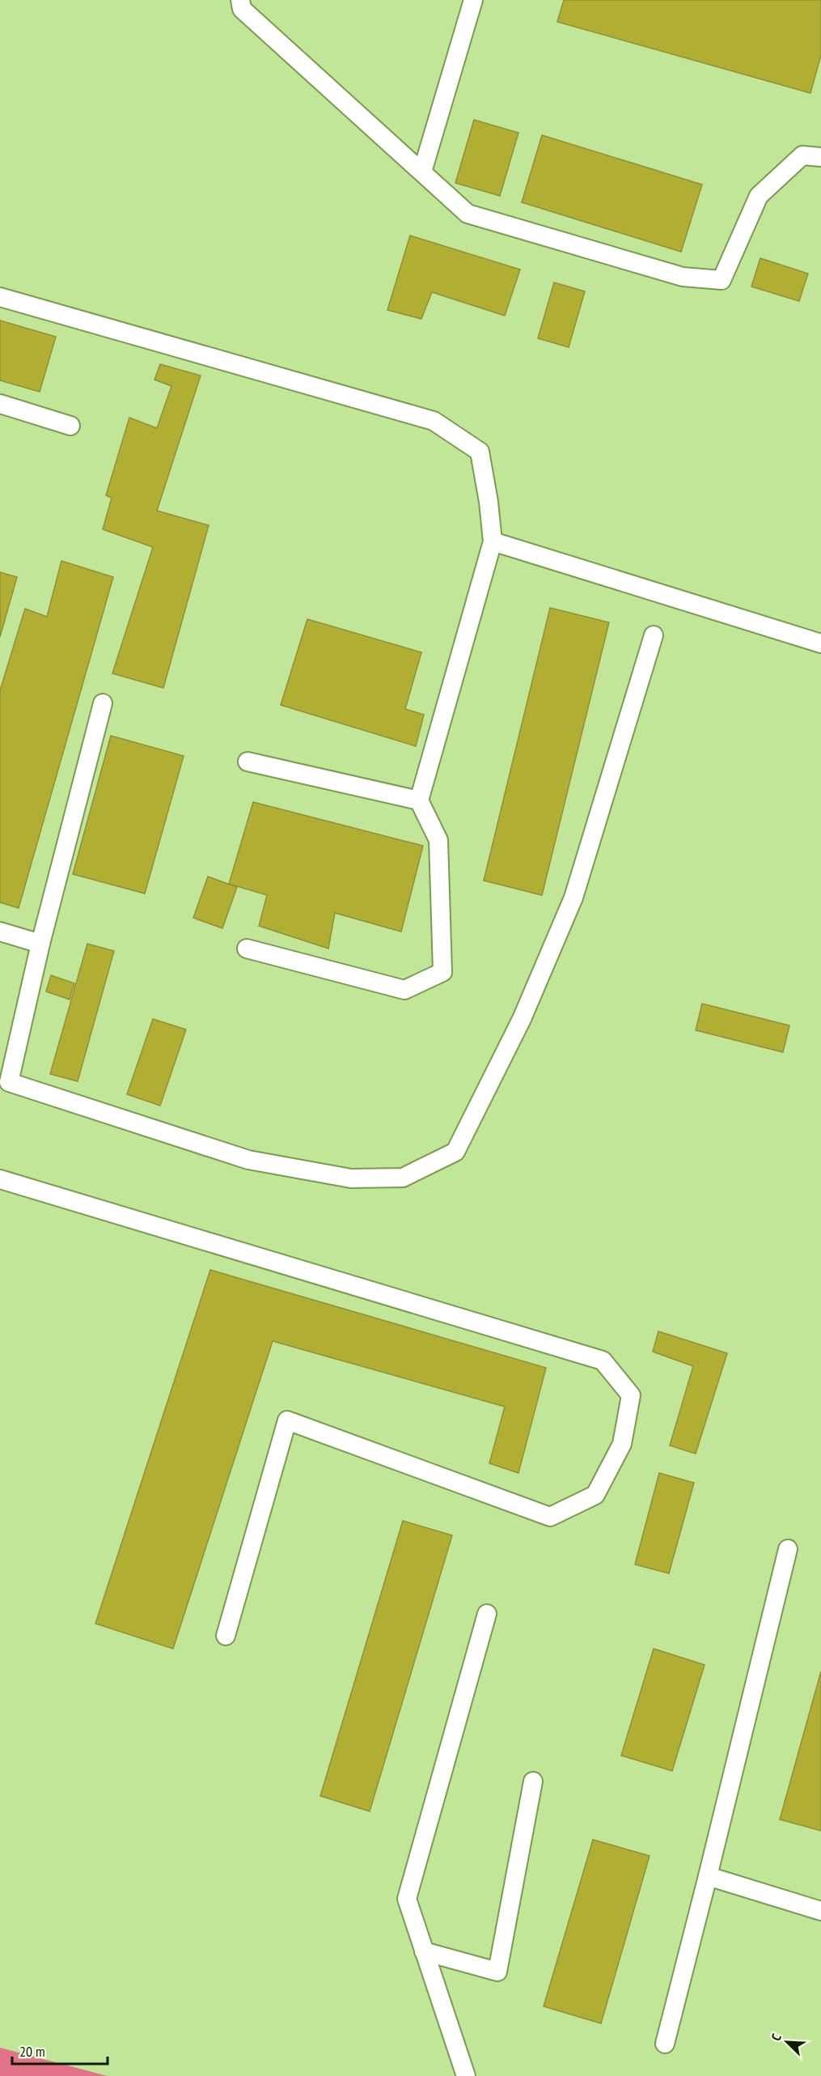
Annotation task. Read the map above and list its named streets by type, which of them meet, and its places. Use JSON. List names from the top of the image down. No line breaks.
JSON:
{"scale_bar":"20 m","north":"top left"}
